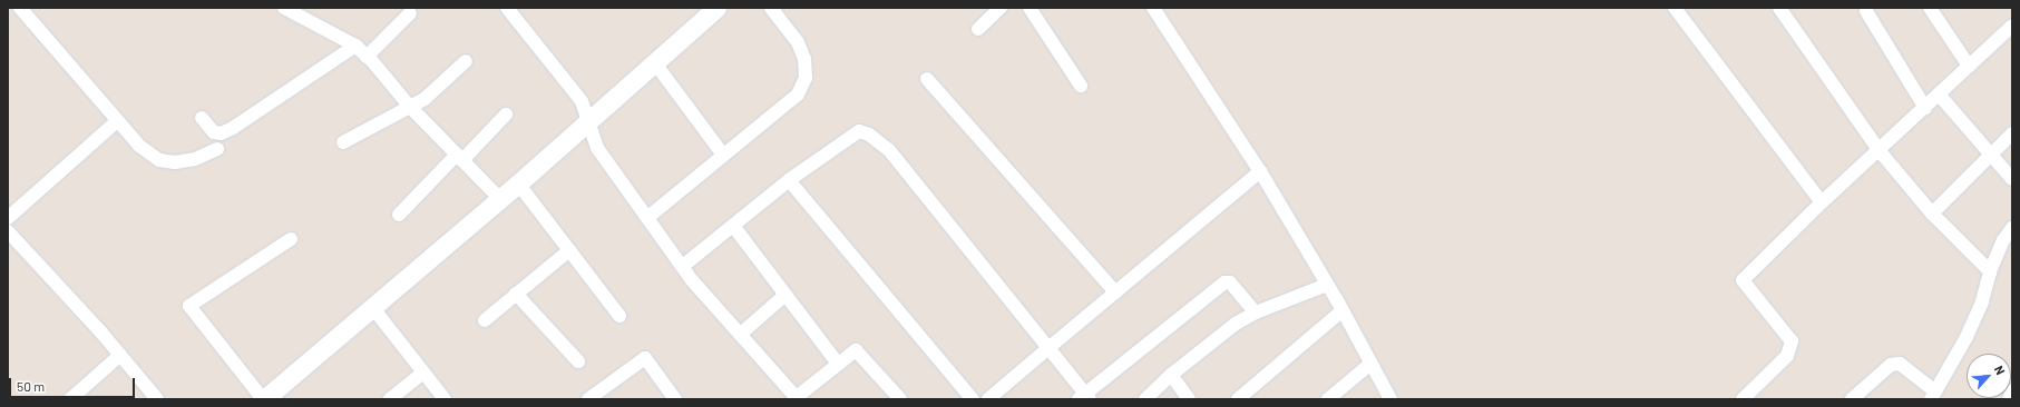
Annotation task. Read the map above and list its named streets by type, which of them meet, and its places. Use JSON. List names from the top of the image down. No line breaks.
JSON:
{"scale_bar":"50 m","north":"top right"}
